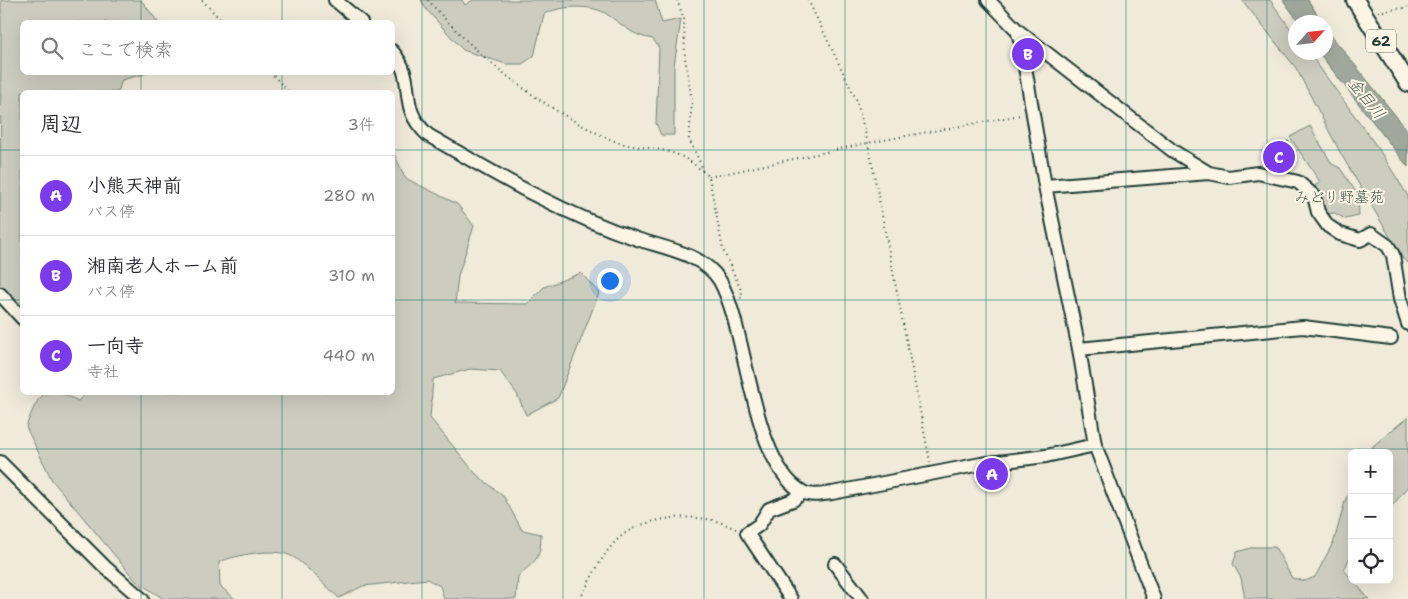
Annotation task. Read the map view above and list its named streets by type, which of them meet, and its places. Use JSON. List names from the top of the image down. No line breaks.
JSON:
{"streets":{"main road":["62"]},"water":["金目川"],"parks":["みどり野墓苑"],"north":"top right","page":{"search":"ここで検索","pins":["B","C","A"],"heading":["周辺","3件"],"list":[{"mark":"A","name":"小熊天神前","note":"バス停","value":"280 m"},{"mark":"B","name":"湘南老人ホーム前","note":"バス停","value":"310 m"},{"mark":"C","name":"一向寺","note":"寺社","value":"440 m"}],"map_buttons":["+","−"]}}
